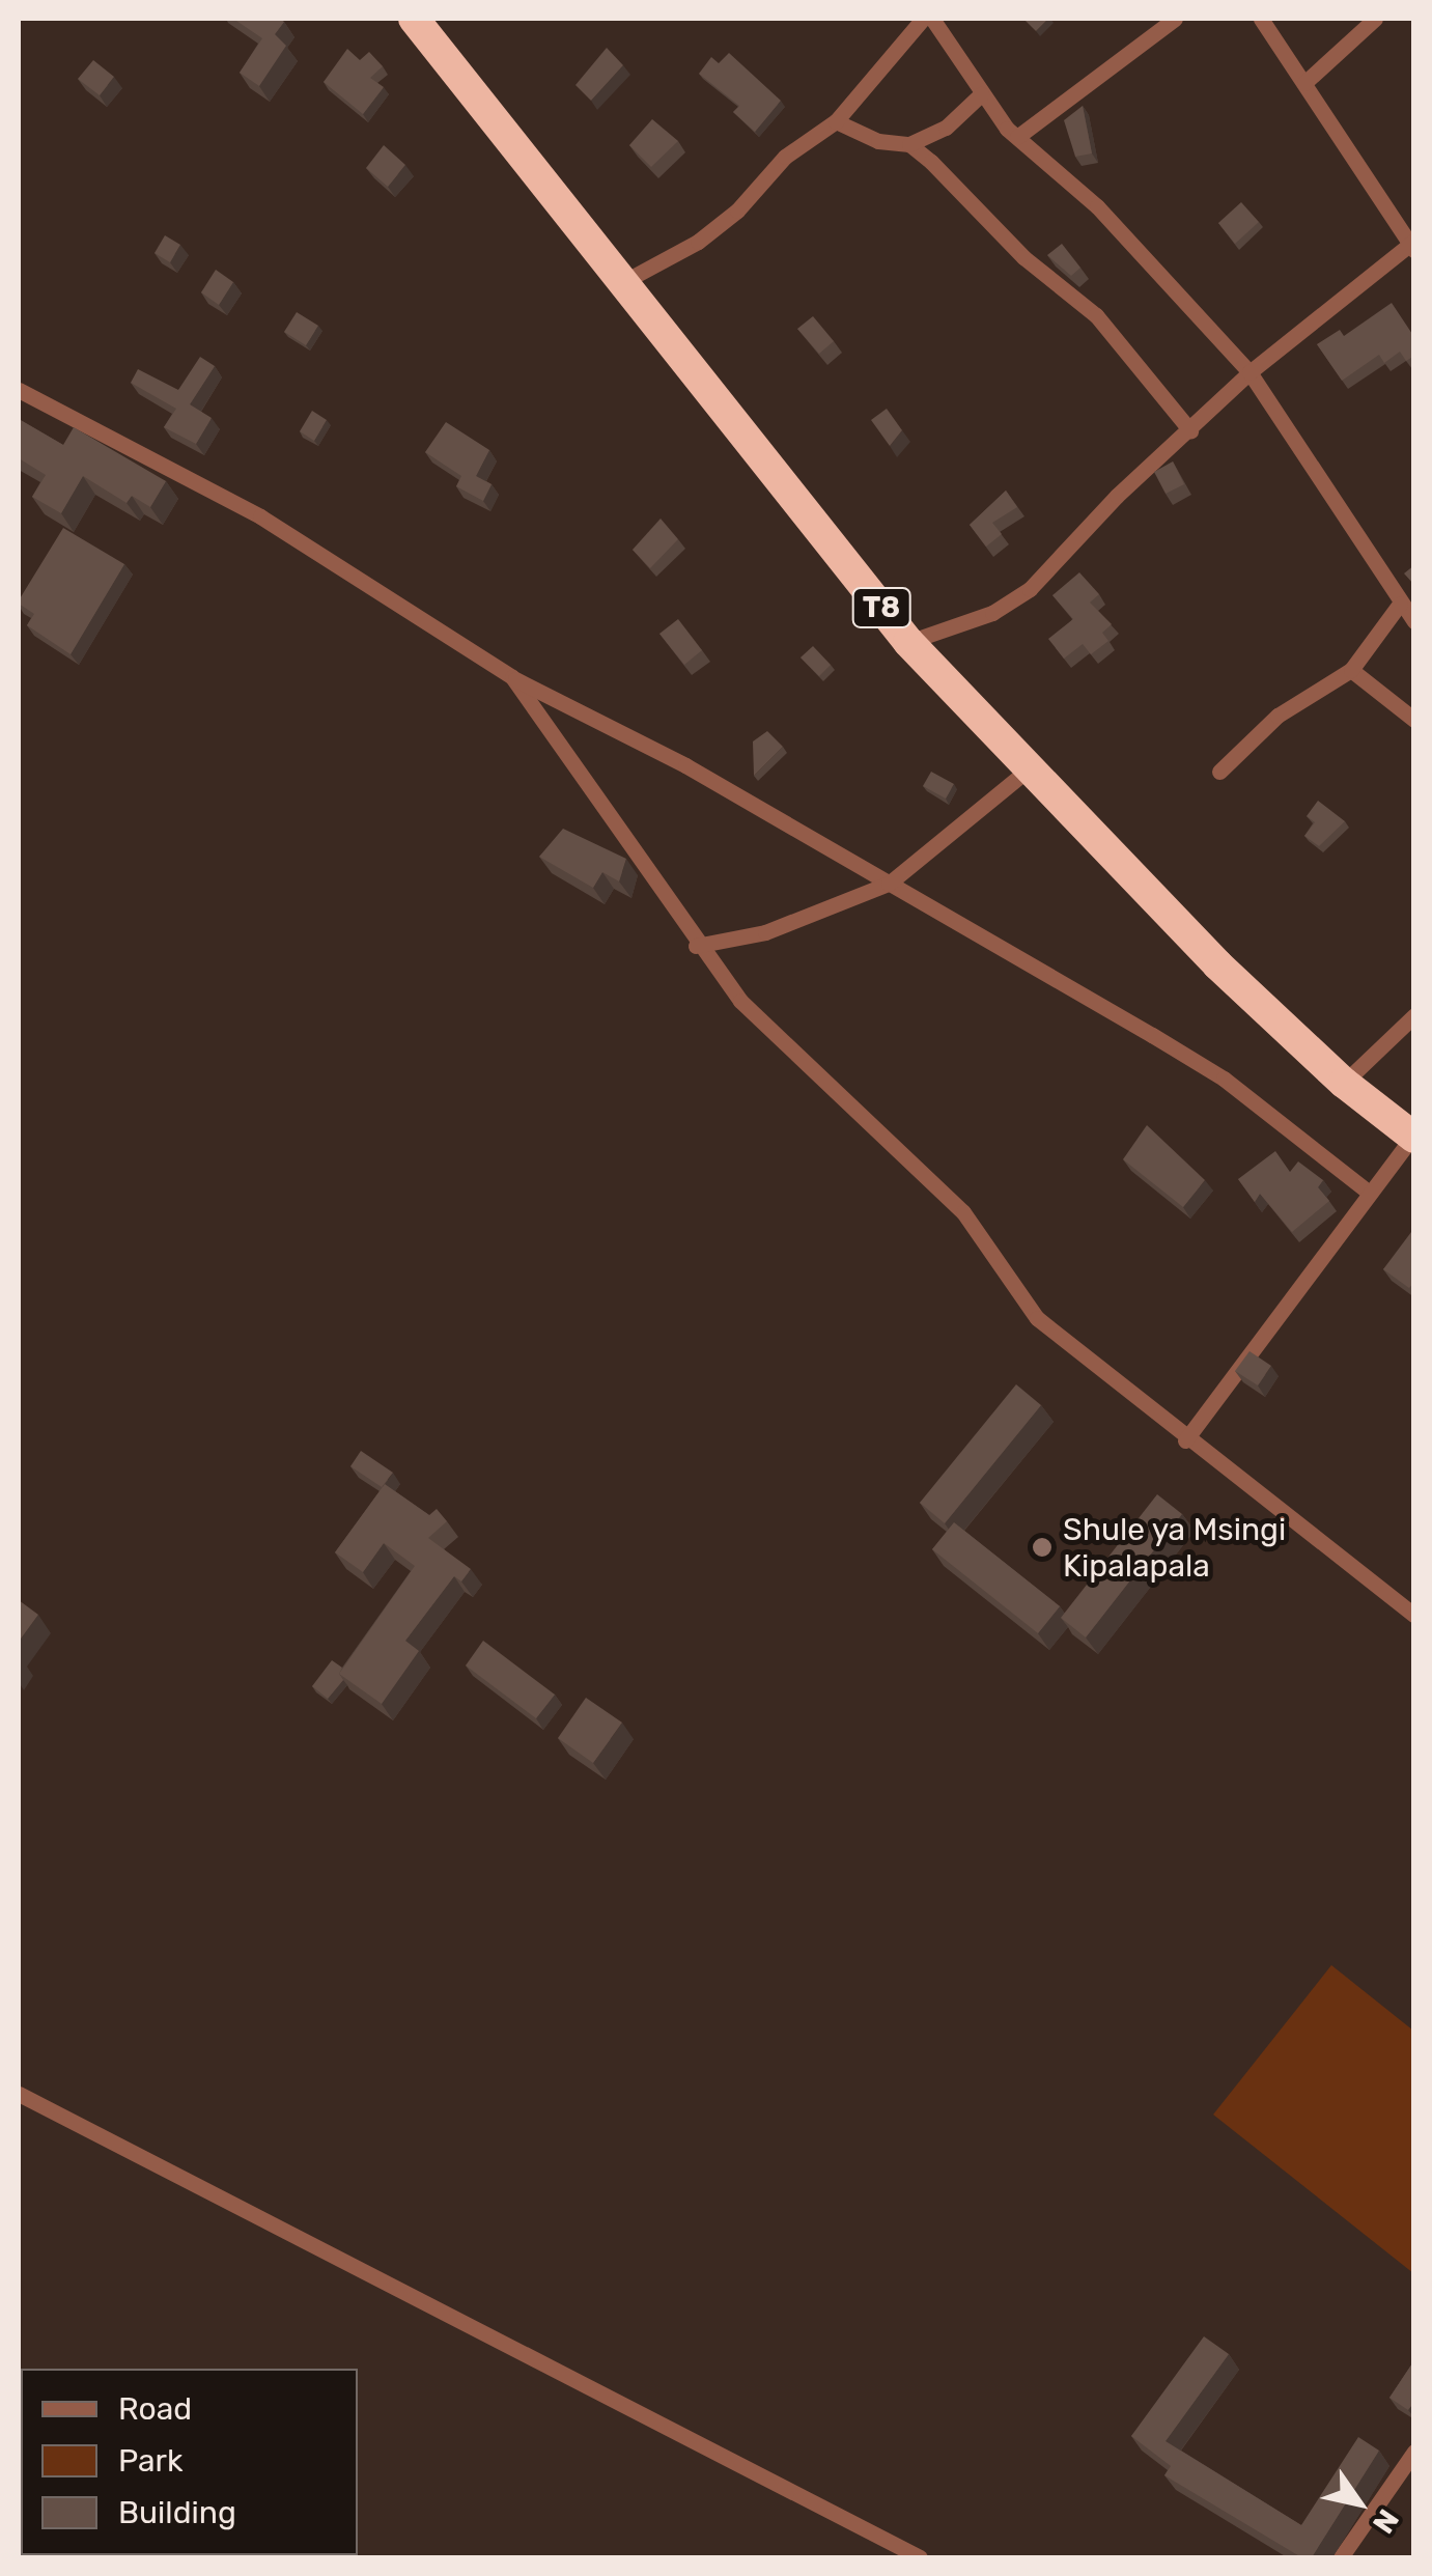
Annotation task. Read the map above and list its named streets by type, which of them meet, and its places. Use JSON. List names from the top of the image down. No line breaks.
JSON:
{"streets":{"highway":["T8"]},"places":["Shule ya Msingi Kipalapala"],"legend":["Road","Park","Building"],"north":"bottom right"}
